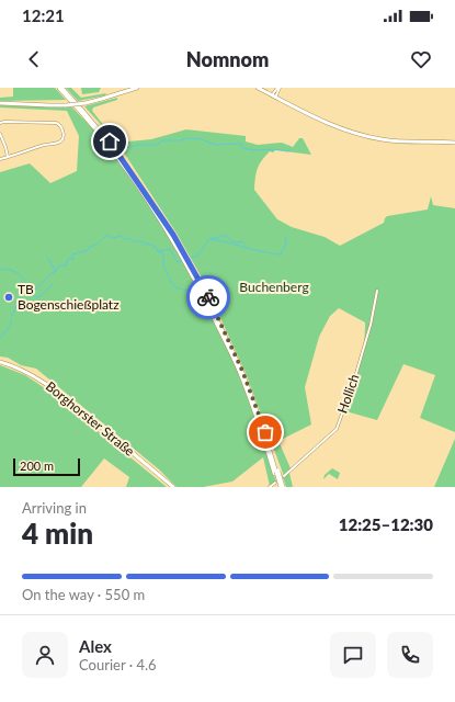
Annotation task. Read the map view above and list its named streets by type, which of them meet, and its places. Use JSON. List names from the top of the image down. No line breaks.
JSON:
{"streets":{"main road":["Borghorster Straße"],"street":["Hollich"]},"parks":["Buchenberg"],"places":["TB Bogenschießplatz"],"scale_bar":"200 m","page":{"status":"12:21","header":"Nomnom","scale":"200 m","heading":["4 min","Arriving in","12:25–12:30"],"panel":["Alex","Courier · 4.6"],"bar":"On the way · 550 m"}}
